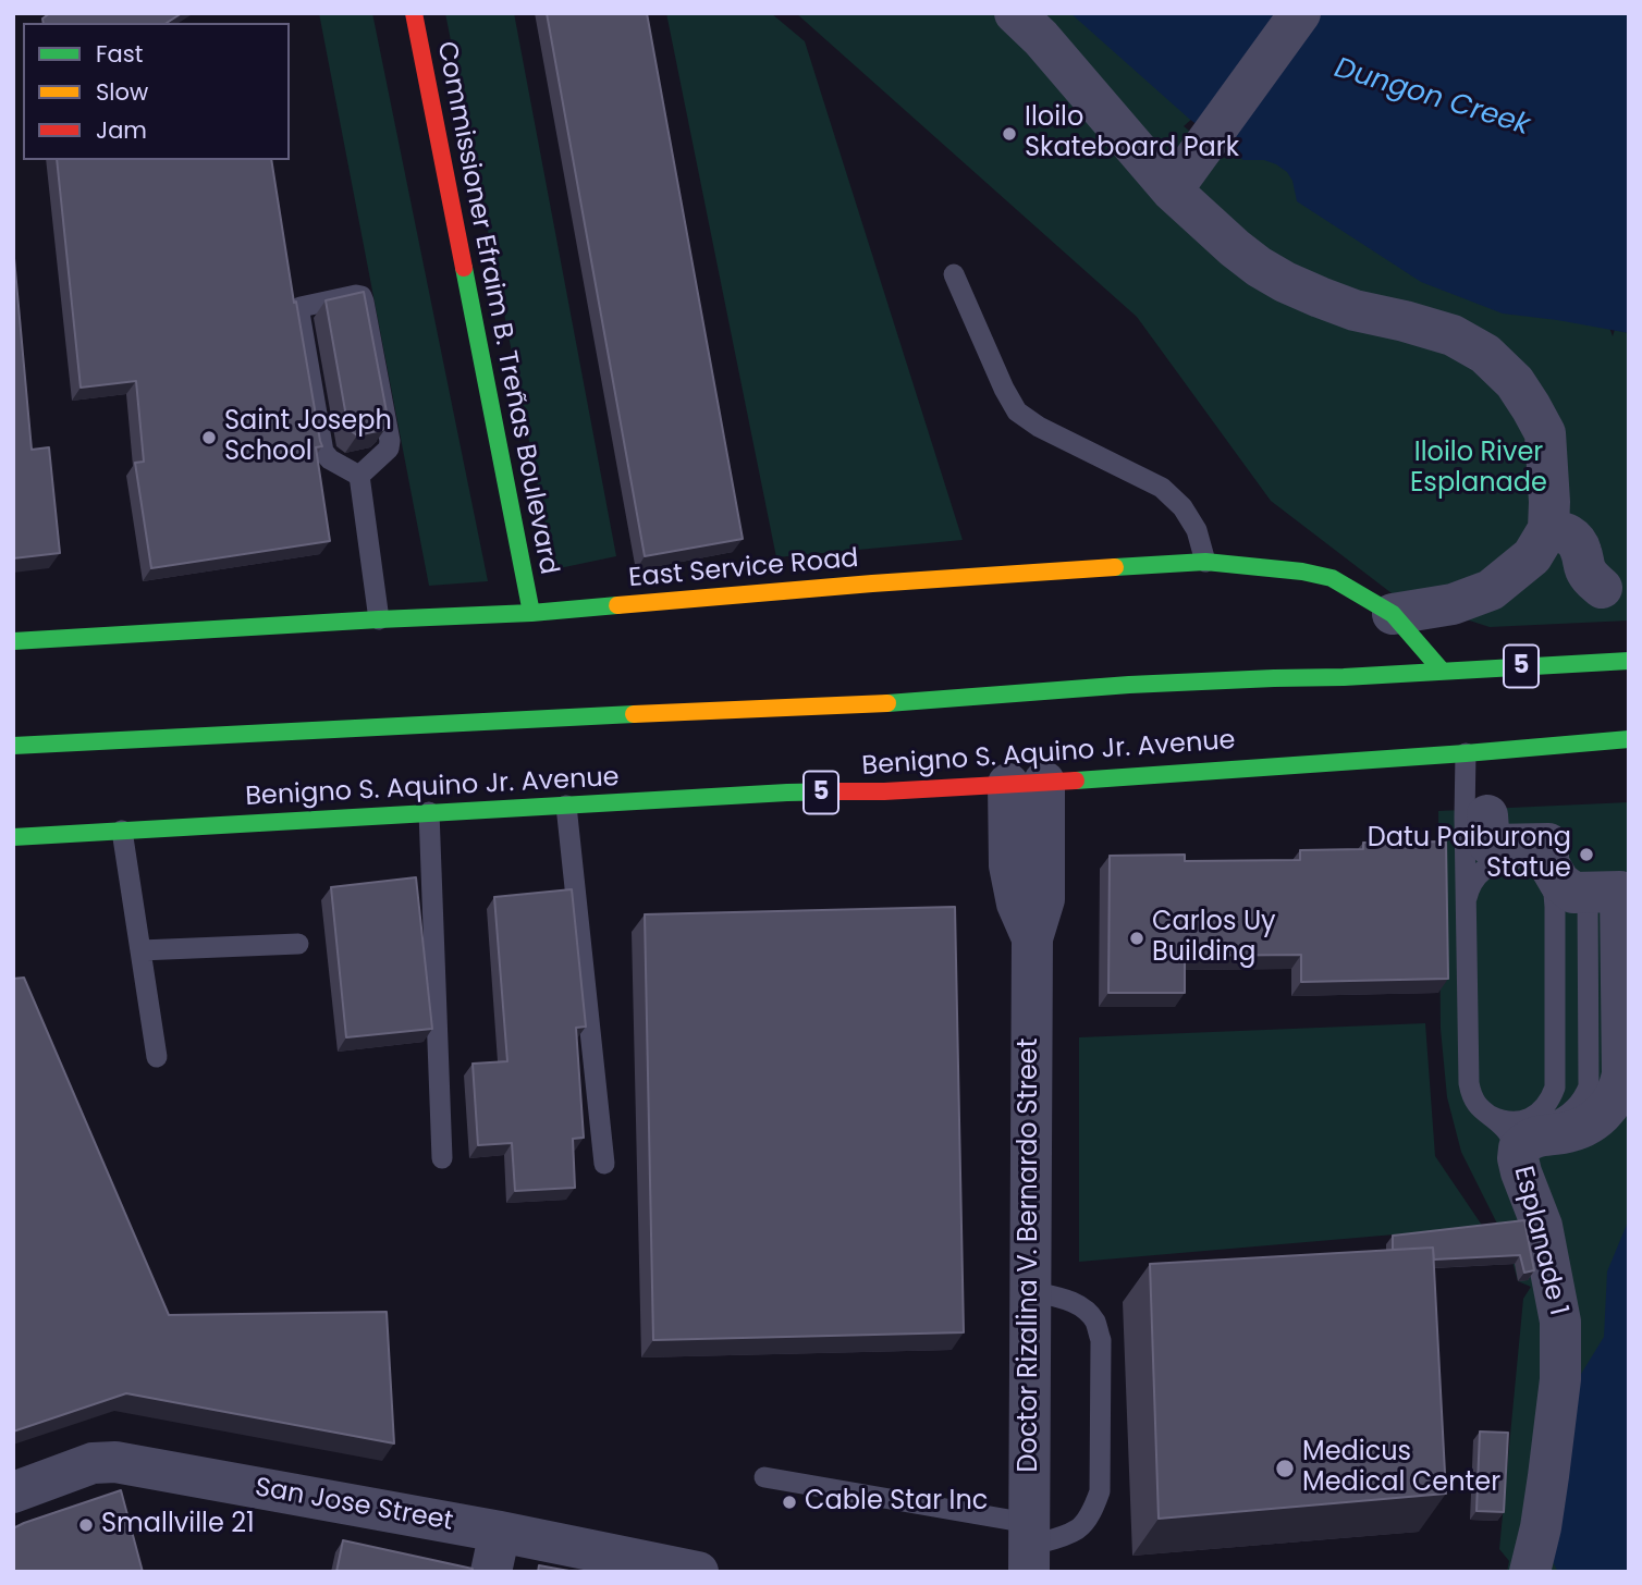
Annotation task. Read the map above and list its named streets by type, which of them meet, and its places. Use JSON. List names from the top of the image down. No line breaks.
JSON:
{"streets":{"main road":["Commissioner Efraim B. Treñas Boulevard","East Service Road","5","Benigno S. Aquino Jr. Avenue"],"street":["Esplanade 1","Doctor Rizalina V. Bernardo Street","San Jose Street"]},"crossings":[["Commissioner Efraim B. Treñas Boulevard","East Service Road"],["East Service Road","5"],["Benigno S. Aquino Jr. Avenue","Doctor Rizalina V. Bernardo Street"]],"water":["Dungon Creek"],"parks":["Iloilo River Esplanade"],"places":["Iloilo Skateboard Park","Saint Joseph School","Datu Paiburong Statue","Carlos Uy Building","Medicus Medical Center","Cable Star Inc","Smallville 21"],"legend":["Fast","Slow","Jam"]}
